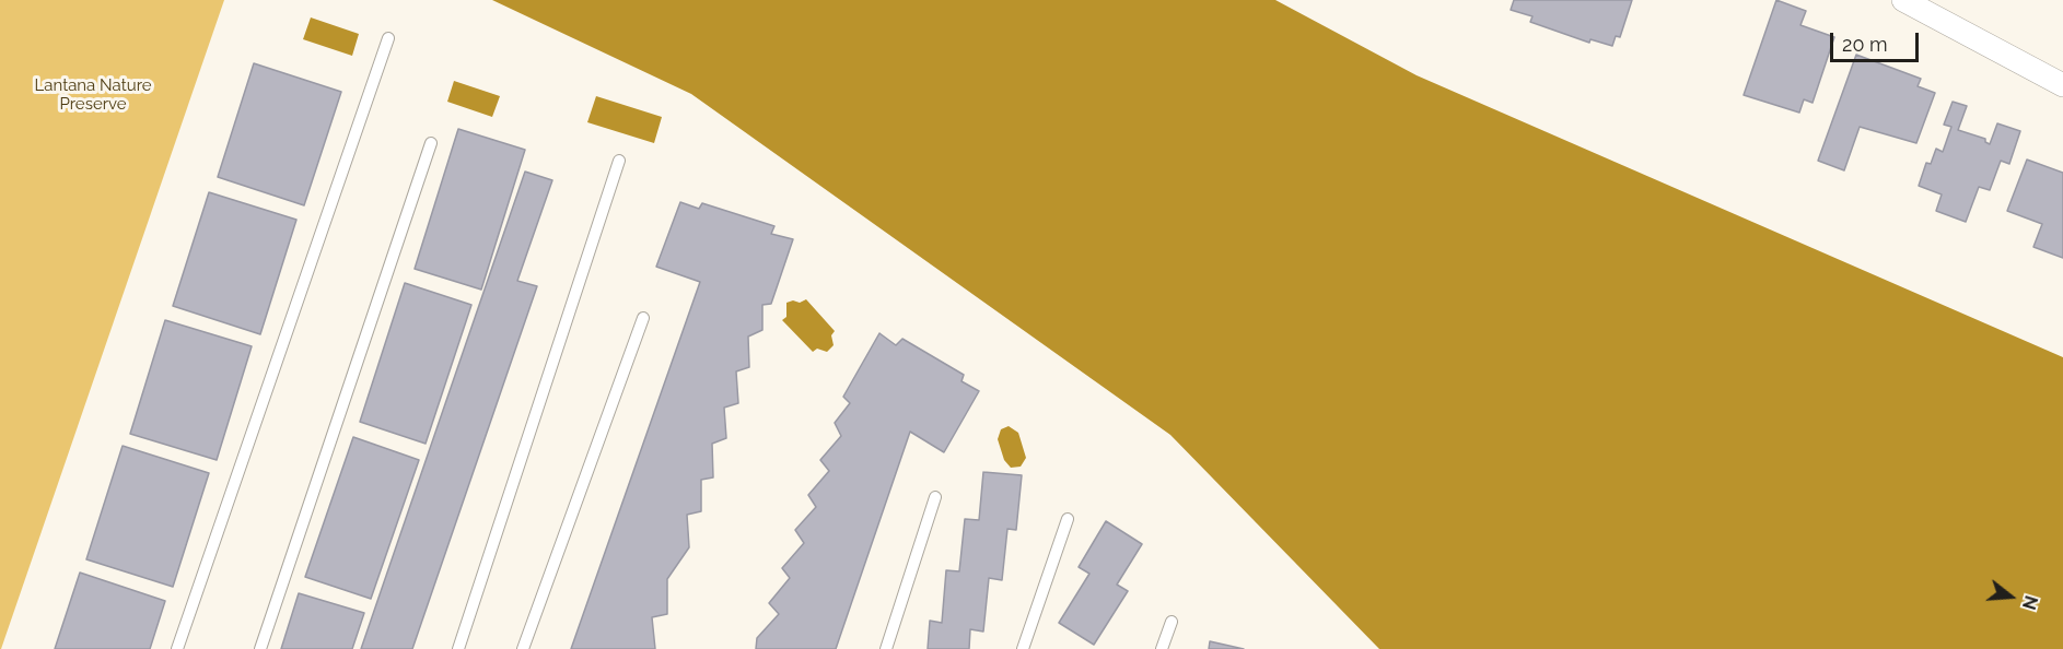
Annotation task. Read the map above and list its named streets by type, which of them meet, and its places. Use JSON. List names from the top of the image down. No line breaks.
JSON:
{"parks":["Lantana Nature Preserve"],"scale_bar":"20 m","north":"right"}
